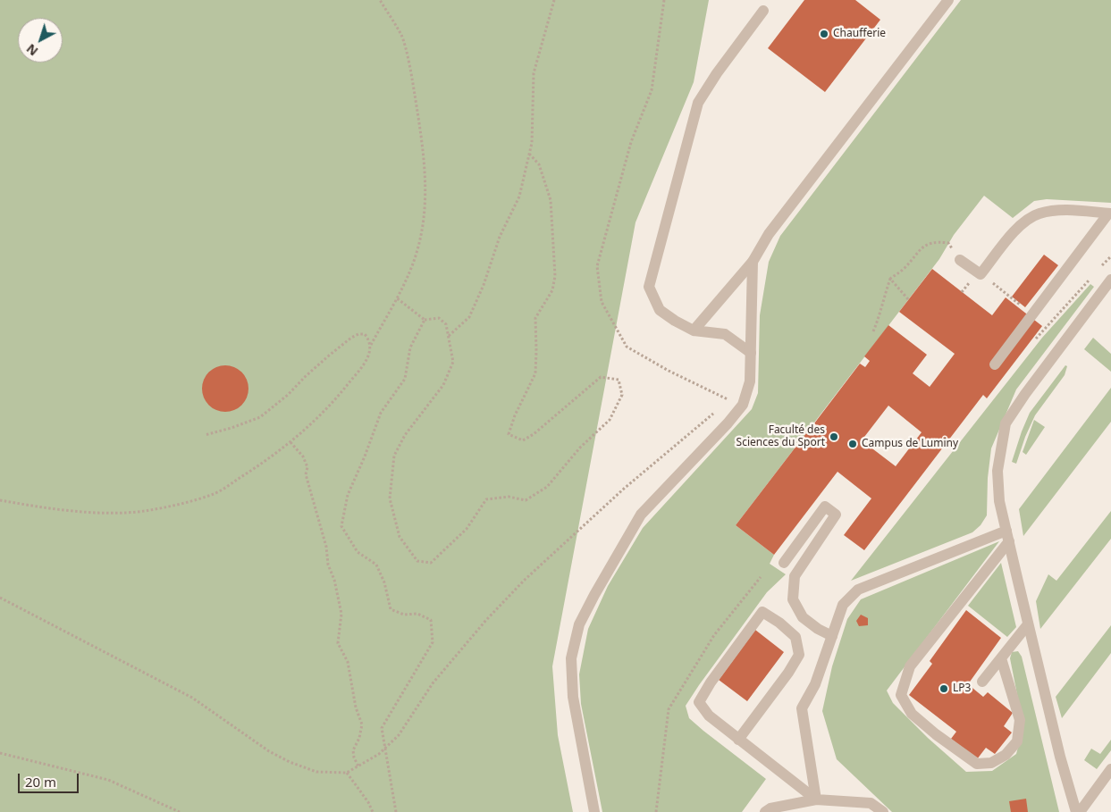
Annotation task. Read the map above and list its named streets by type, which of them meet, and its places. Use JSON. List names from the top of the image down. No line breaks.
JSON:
{"places":["Chaufferie","Faculté des Sciences du Sport","Campus de Luminy","LP3"],"scale_bar":"20 m","north":"bottom left"}
